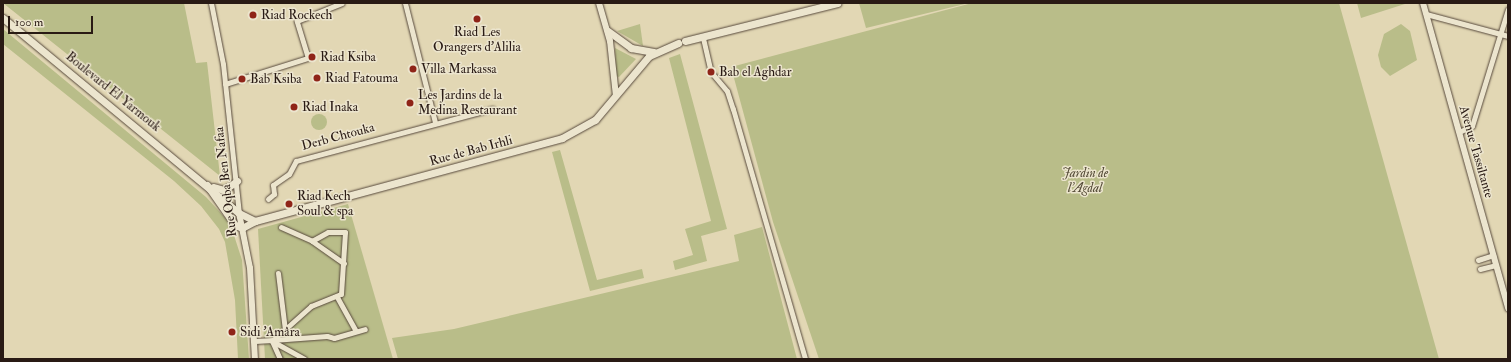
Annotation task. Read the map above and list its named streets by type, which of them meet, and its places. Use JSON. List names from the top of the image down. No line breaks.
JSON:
{"streets":{"main road":["Boulevard El Yarmouk","Rue de Bab Irhli"],"street":["Derb Chtouka","Avenue Tassiltante","Rue Oqba Ben Nafaa"]},"crossings":[["Boulevard El Yarmouk","Rue de Bab Irhli"],["Boulevard El Yarmouk","Rue Oqba Ben Nafaa"],["Rue de Bab Irhli","Rue Oqba Ben Nafaa"]],"parks":["Jardin de l'Agdal"],"places":["Riad Rockech","Riad Les Orangers d'Alilia","Riad Ksiba","Villa Markassa","Bab el Aghdar","Riad Fatouma","Bab Ksiba","Les Jardins de la Medina Restaurant","Riad Inaka","Riad Kech Soul & spa","Sidi 'Amâra"],"scale_bar":"100 m"}
